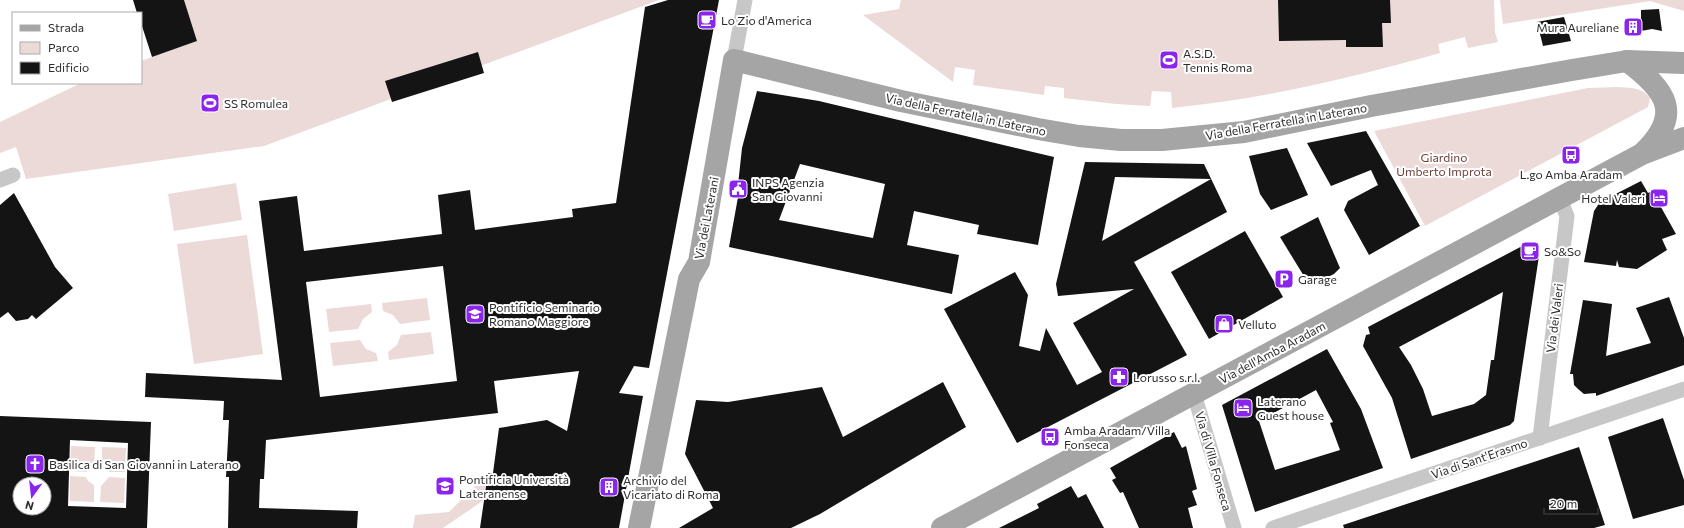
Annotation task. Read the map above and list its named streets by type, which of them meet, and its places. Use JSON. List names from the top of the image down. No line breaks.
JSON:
{"streets":{"main road":["Via della Ferratella in Laterano","Via dei Laterani","Via dell'Amba Aradam"],"street":["Via dei Valeri","Via di Sant'Erasmo","Via di Villa Fonseca"]},"crossings":[["Via della Ferratella in Laterano","Via dei Laterani"],["Via dei Valeri","Via dell'Amba Aradam"],["Via dei Valeri","Via di Sant'Erasmo"],["Via dell'Amba Aradam","Via di Villa Fonseca"]],"parks":["Giardino Umberto Improta"],"places":{"cafe":["Lo Zio d'America","So&So"],"building":["Mura Aureliane","Archivio del Vicariato di Roma"],"sports":["A.S.D. Tennis Roma","SS Romulea"],"bus stop":["L.go Amba Aradam","Amba Aradam/Villa Fonseca"],"public building":["INPS Agenzia San Giovanni"],"hotel":["Hotel Valeri","Laterano Guest house"],"parking":["Garage"],"school or university":["Pontificio Seminario Romano Maggiore","Pontificia Università Lateranense"],"shop":["Velluto"],"pharmacy":["Lorusso s.r.l."],"church":["Basilica di San Giovanni in Laterano"]},"legend":["Strada","Parco","Edificio"],"scale_bar":"20 m","north":"bottom"}
